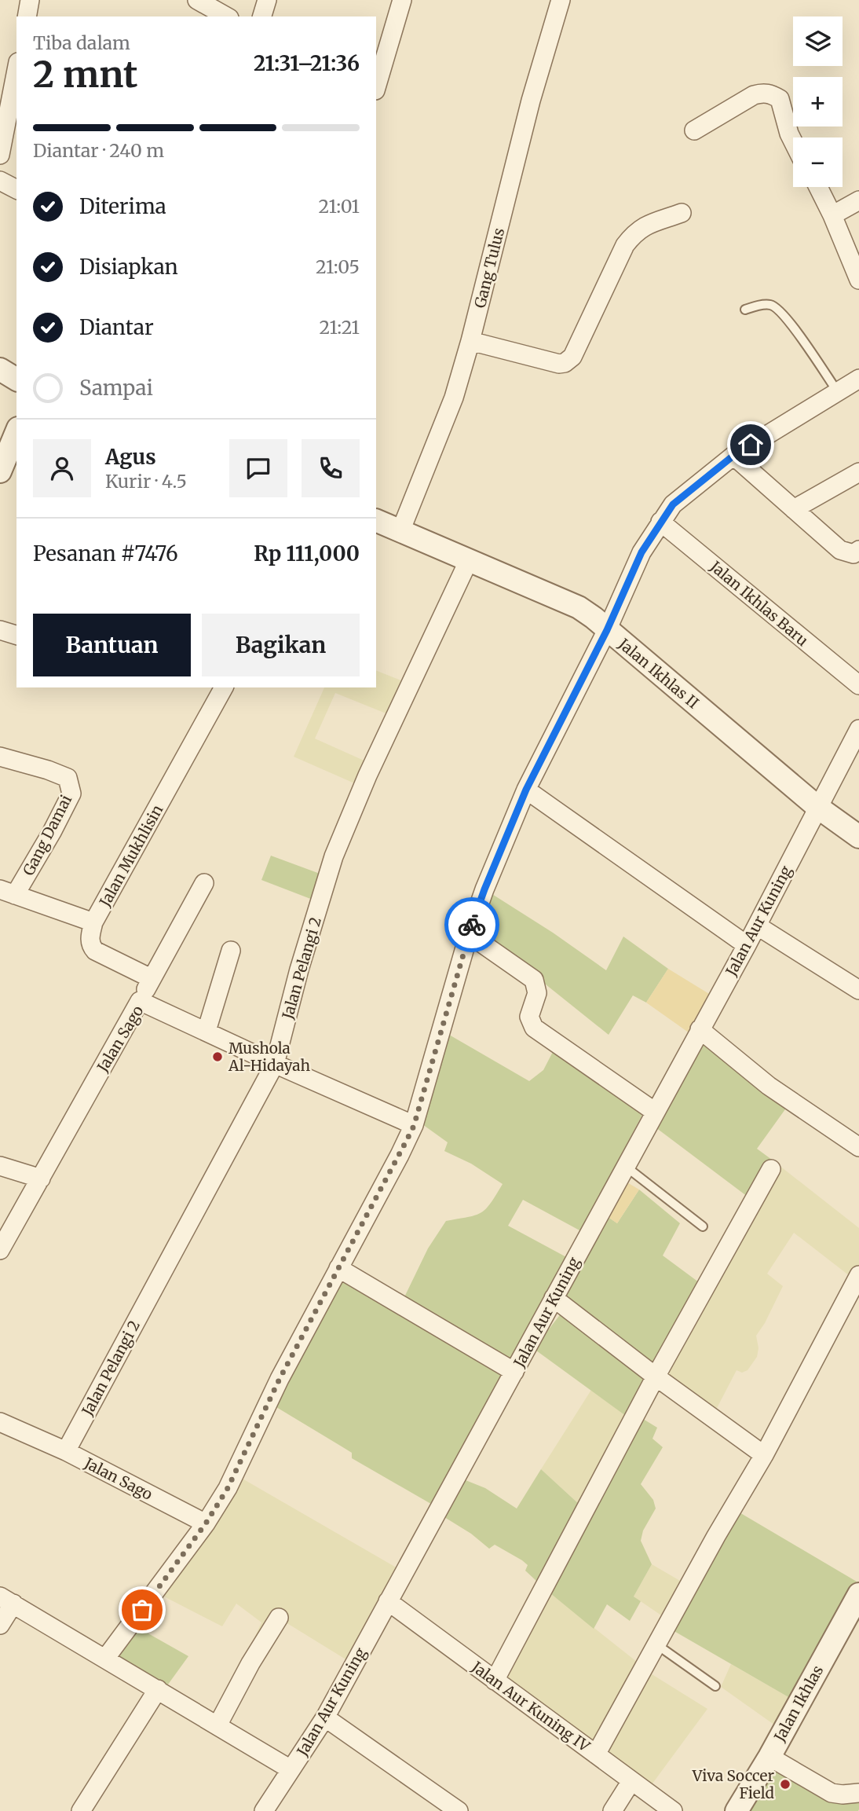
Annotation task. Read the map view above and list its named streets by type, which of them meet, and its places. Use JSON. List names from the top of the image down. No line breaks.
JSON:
{"streets":{"street":["Gang Tulus","Jalan Ikhlas Baru","Jalan Ikhlas II","Gang Damai","Jalan Mukhlisin","Jalan Aur Kuning","Jalan Pelangi 2","Jalan Sago","Jalan Ikhlas","Jalan Aur Kuning IV"]},"crossings":[["Gang Tulus","Jalan Ikhlas II"],["Jalan Ikhlas II","Jalan Aur Kuning"],["Jalan Ikhlas II","Jalan Pelangi 2"],["Jalan Aur Kuning","Jalan Aur Kuning IV"],["Jalan Pelangi 2","Jalan Sago"]],"places":["Mushola Al-Hidayah","Viva Soccer Field"],"page":{"map_buttons":["+","−"],"heading":["2 mnt","Tiba dalam","21:31–21:36"],"panel":["Agus","Kurir · 4.5","Pesanan #7476","Rp 111,000"],"bar":"Diantar · 240 m","list":[["Diterima","21:01"],["Disiapkan","21:05"],["Diantar","21:21"],"Sampai"],"buttons":["Bantuan","Bagikan"]}}
